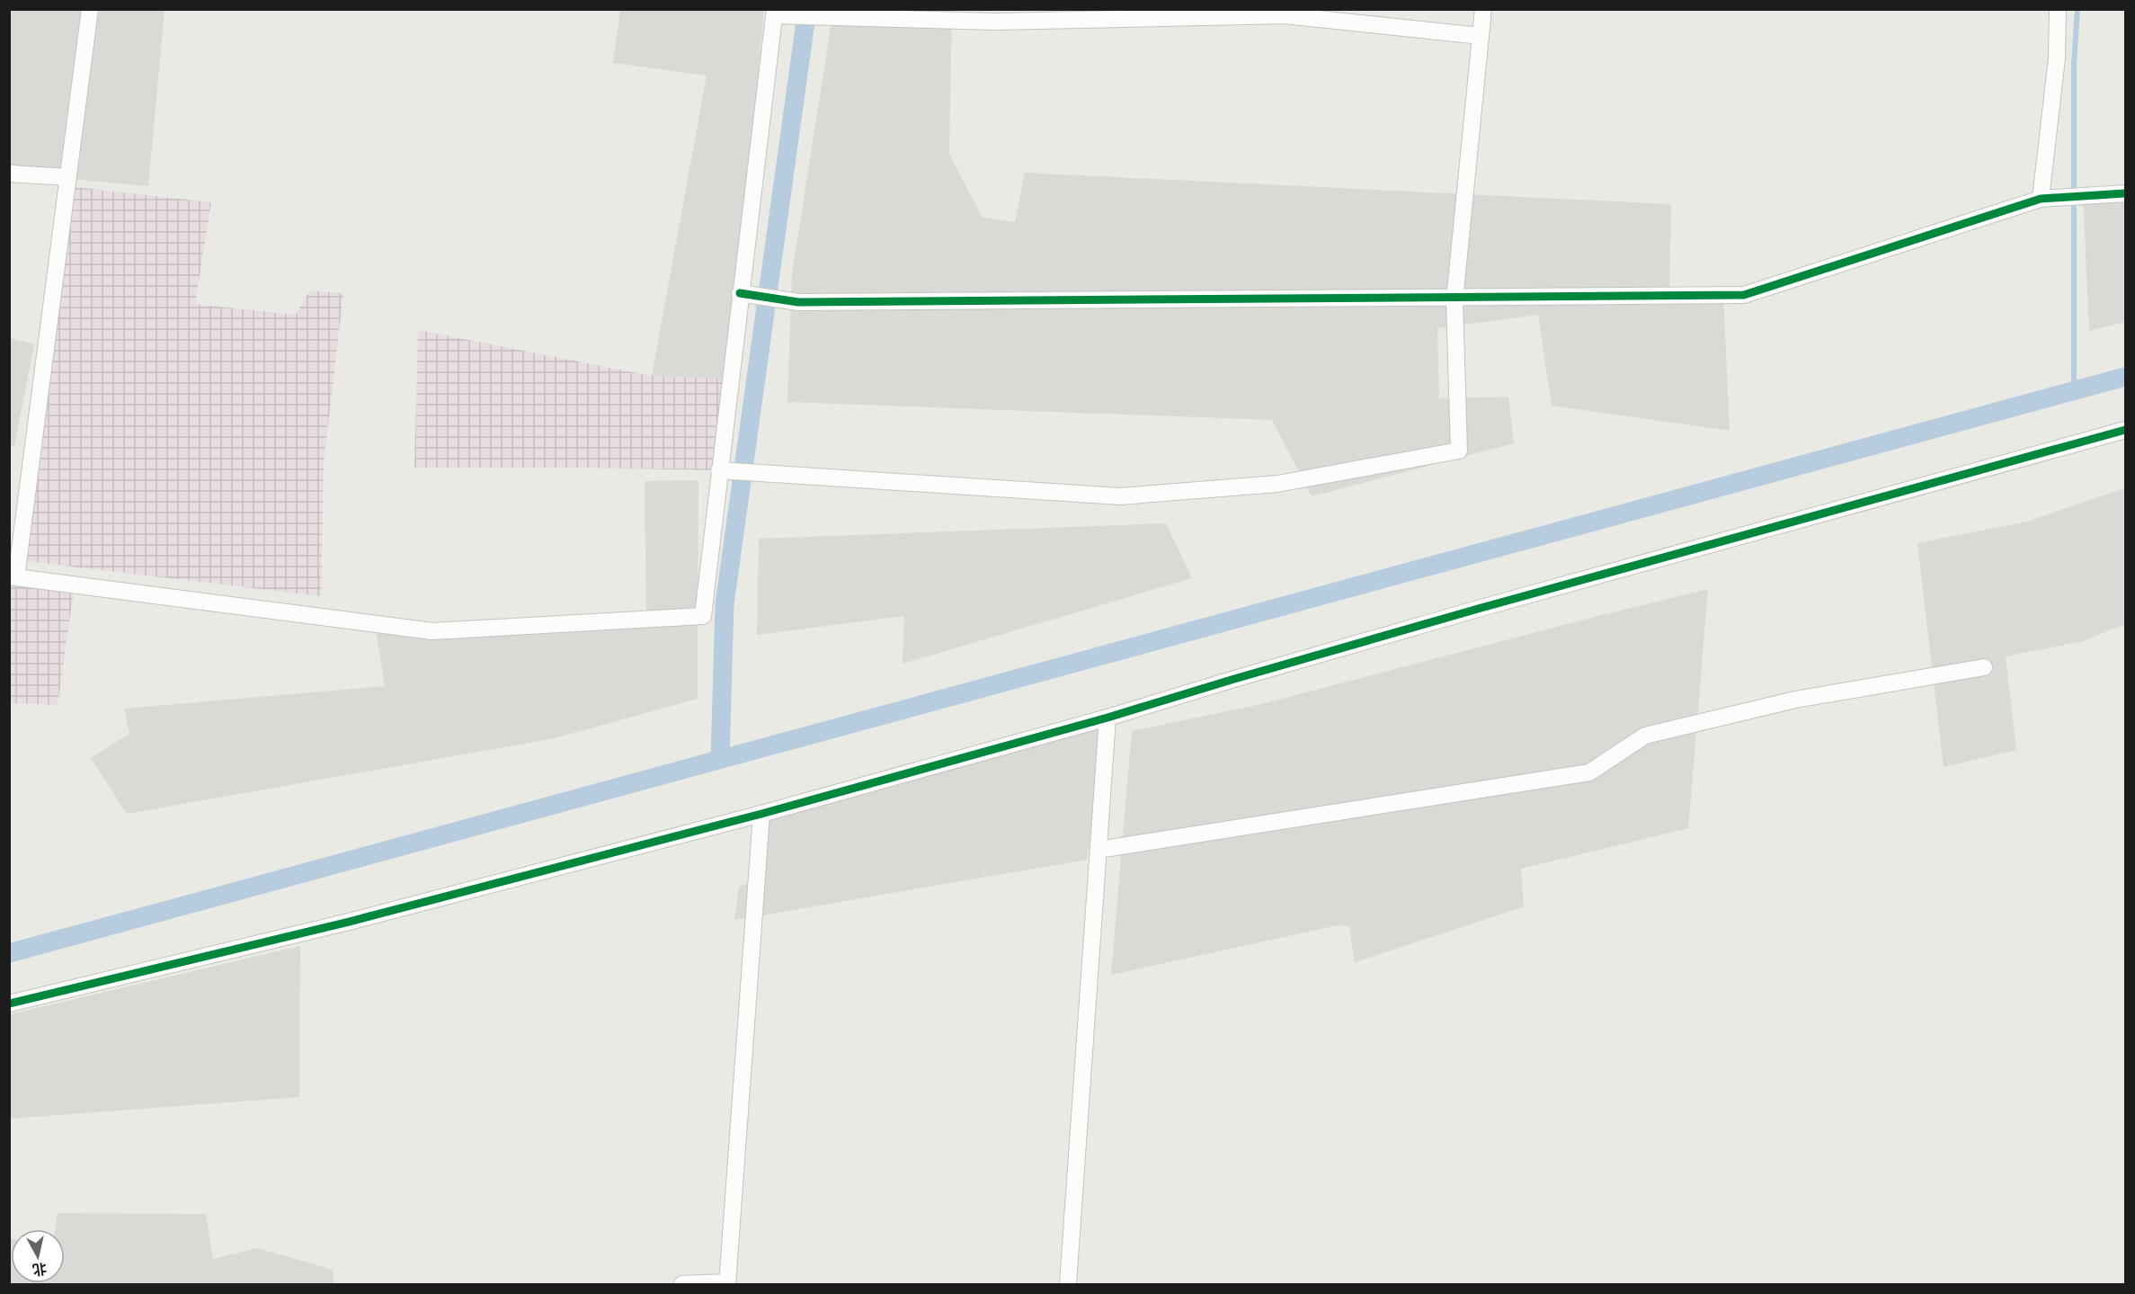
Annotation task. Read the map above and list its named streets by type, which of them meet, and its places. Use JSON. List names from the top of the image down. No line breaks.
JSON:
{"north":"bottom"}
